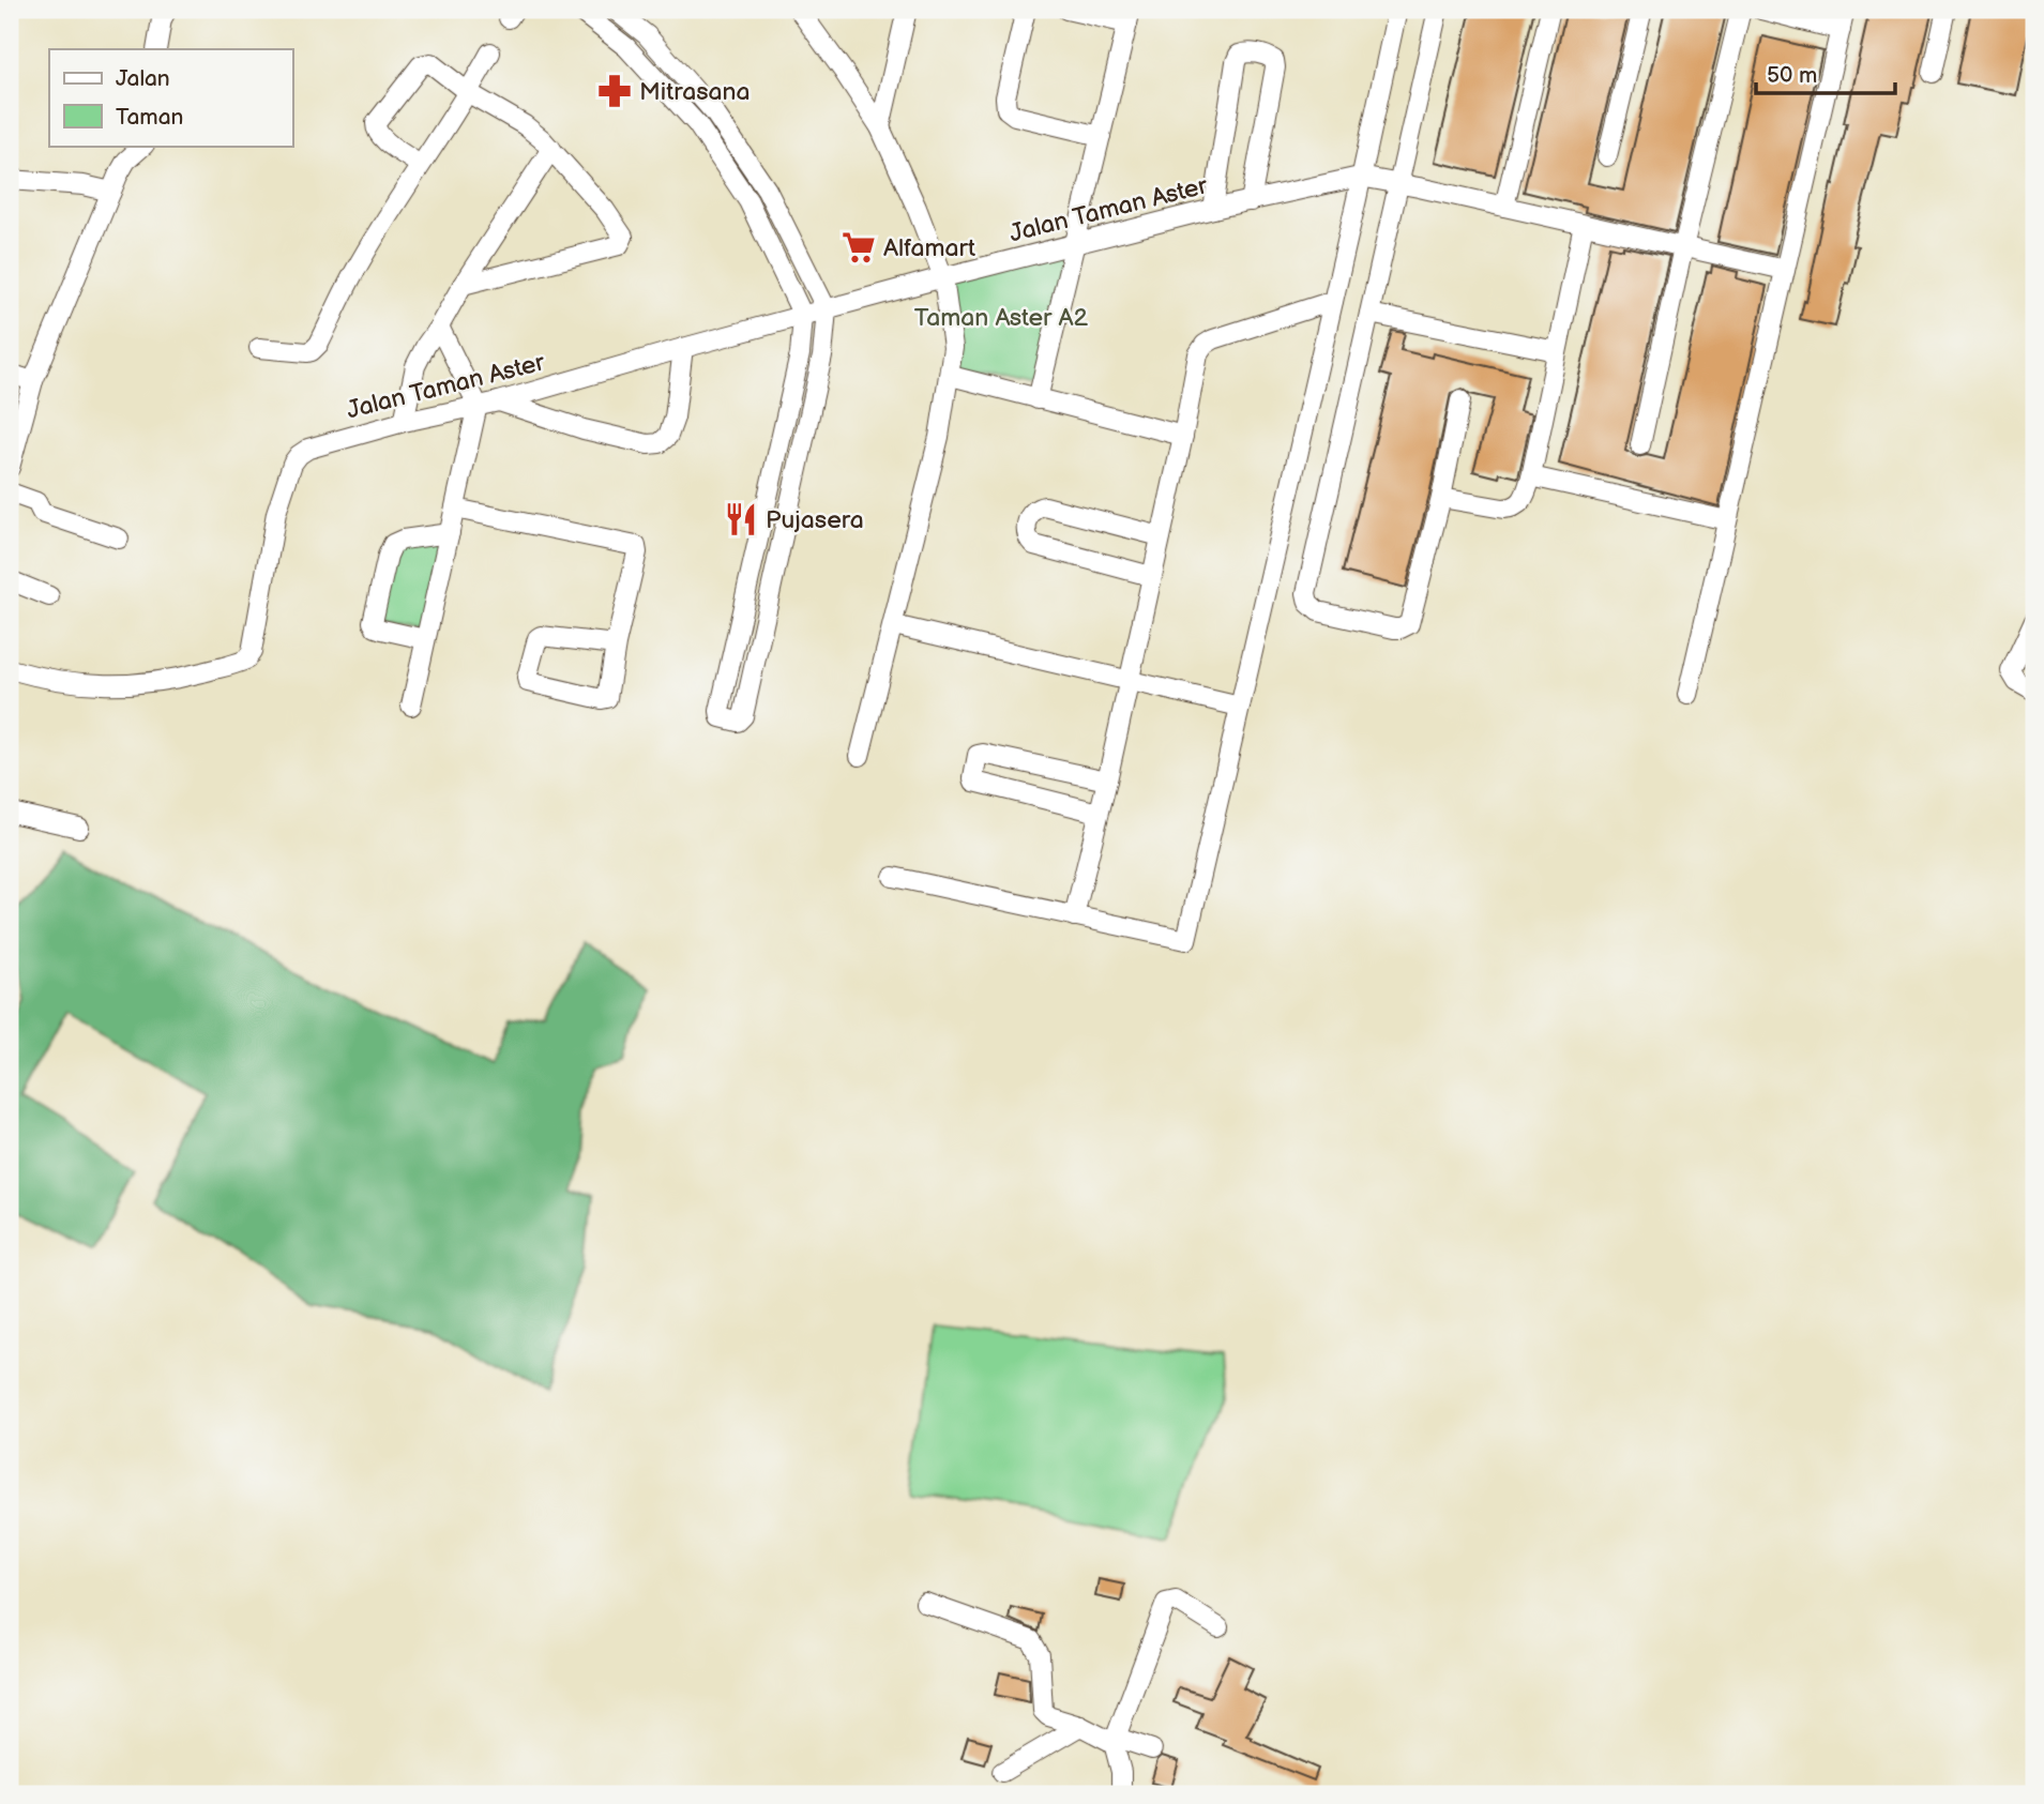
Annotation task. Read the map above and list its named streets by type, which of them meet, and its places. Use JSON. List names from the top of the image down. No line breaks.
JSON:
{"streets":{"street":["Jalan Taman Aster"]},"parks":["Taman Aster A2"],"places":{"pharmacy":["Mitrasana"],"supermarket":["Alfamart"],"restaurant":["Pujasera"]},"legend":["Jalan","Taman"],"scale_bar":"50 m"}
